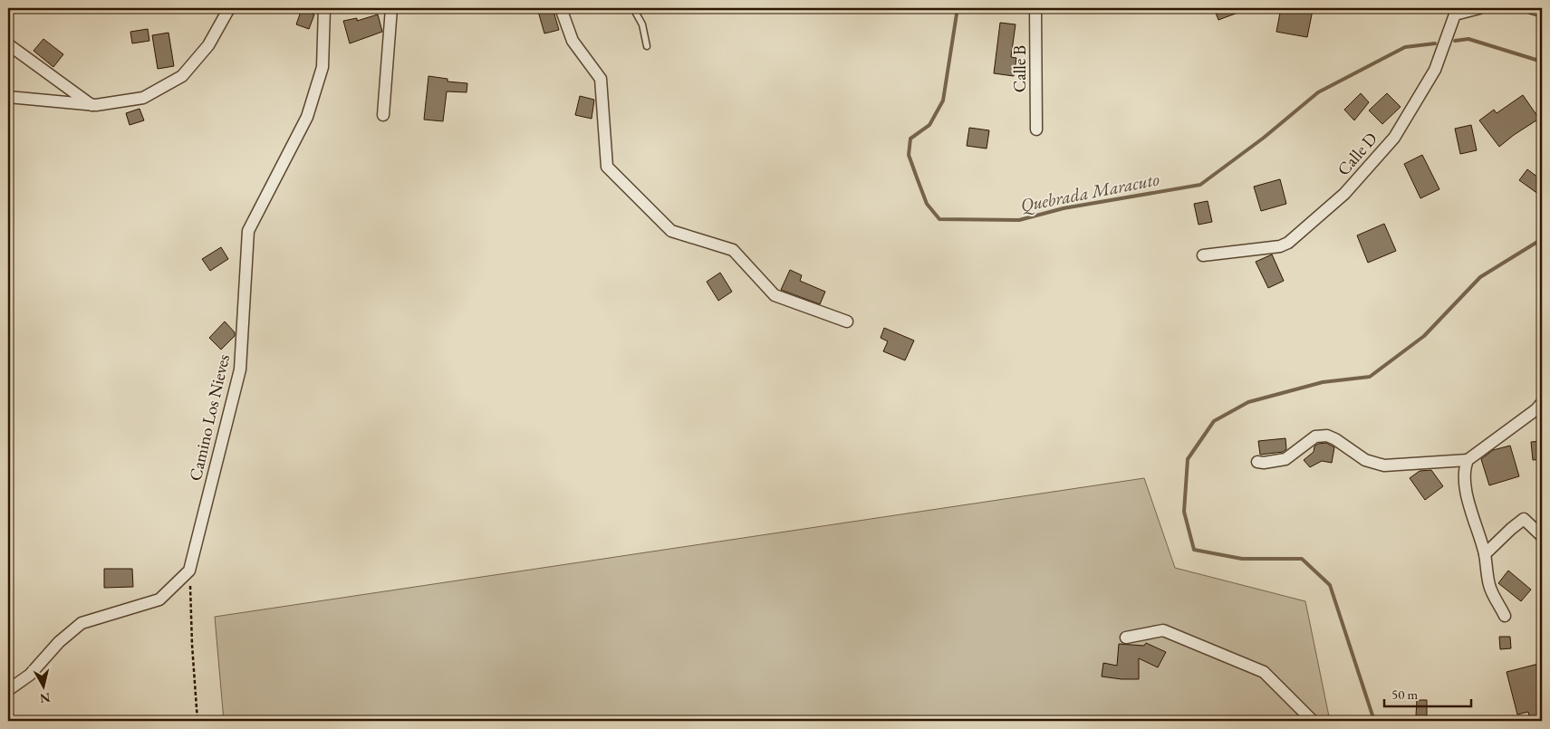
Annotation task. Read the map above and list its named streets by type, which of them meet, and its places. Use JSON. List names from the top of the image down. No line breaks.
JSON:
{"streets":{"street":["Calle B","Calle D","Camino Los Nieves"]},"water":["Quebrada Maracuto"],"scale_bar":"50 m","north":"bottom"}
